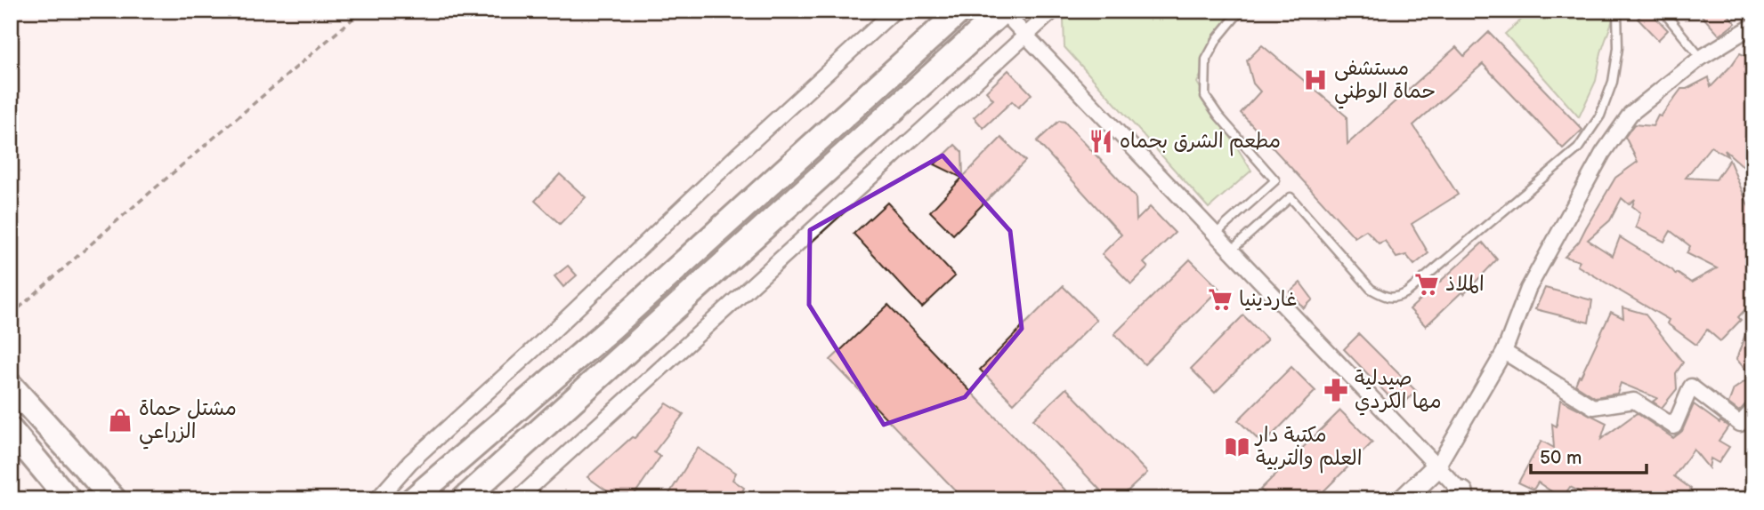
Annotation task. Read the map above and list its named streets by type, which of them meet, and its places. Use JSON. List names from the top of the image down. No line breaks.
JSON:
{"places":{"hospital":["مستشفى حماة الوطني"],"restaurant":["مطعم الشرق بحماه"],"supermarket":["الملاذ","غاردينيا"],"pharmacy":["صيدلية مها الكردي"],"shop":["مشتل حماة الزراعي"],"library":["مكتبة دار العلم والتربية"]},"scale_bar":"50 m"}
